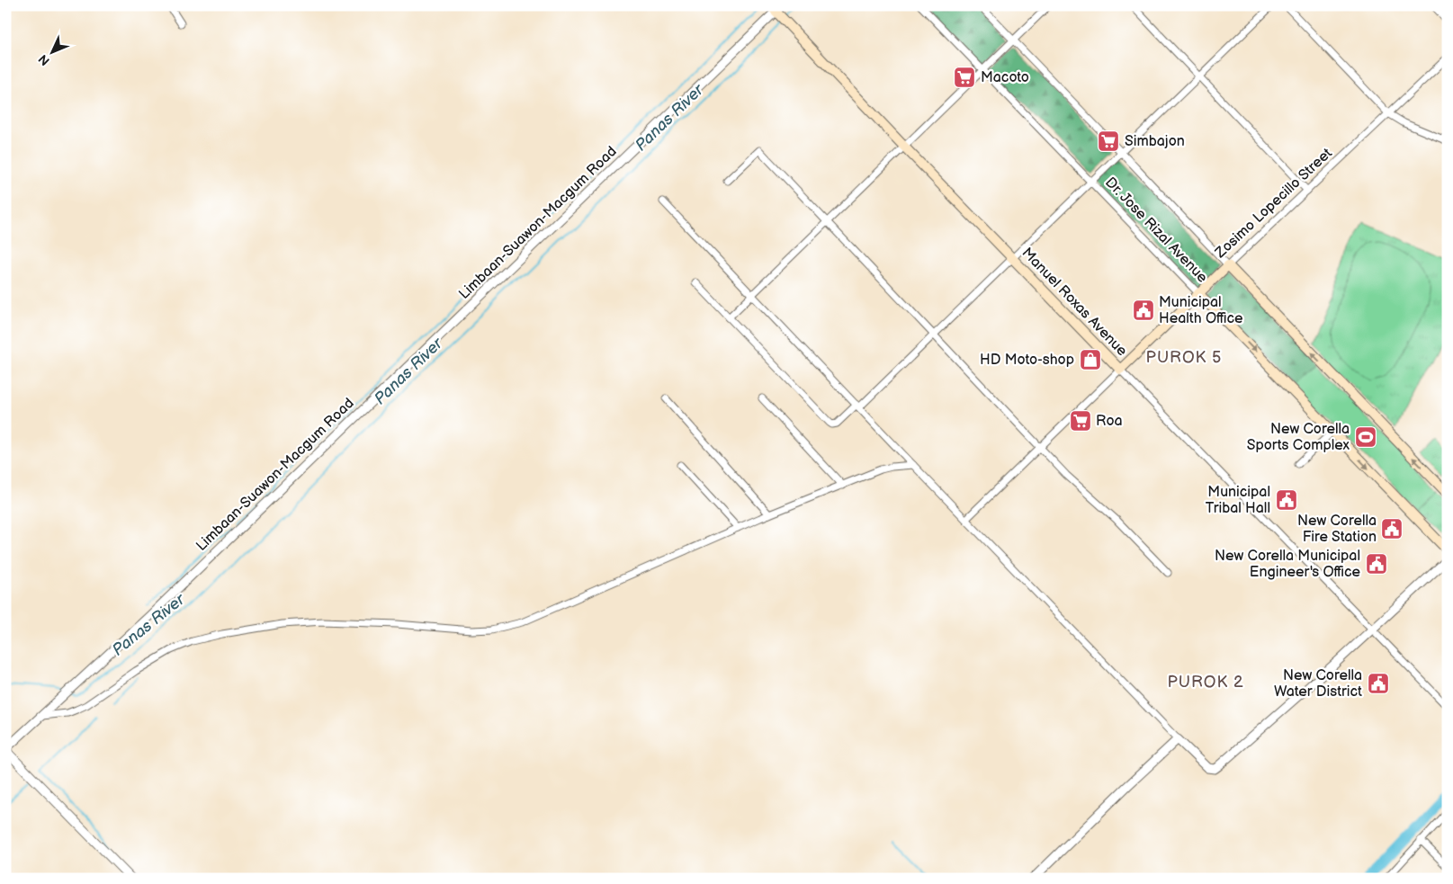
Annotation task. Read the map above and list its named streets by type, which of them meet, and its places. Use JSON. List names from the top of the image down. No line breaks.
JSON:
{"streets":{"main road":["Zosimo Lopecillo Street","Dr. Jose Rizal Avenue","Manuel Roxas Avenue"],"street":["Limbaan-Suawon-Macgum Road"]},"crossings":[["Zosimo Lopecillo Street","Dr. Jose Rizal Avenue"],["Zosimo Lopecillo Street","Manuel Roxas Avenue"],["Limbaan-Suawon-Macgum Road","Manuel Roxas Avenue"]],"districts":["PUROK 5","PUROK 2"],"water":["Panas River"],"places":{"supermarket":["Macoto","Simbajon","Roa"],"public building":["Municipal Health Office","Municipal Tribal Hall","New Corella Fire Station","New Corella Municipal Engineer's Office","New Corella Water District"],"shop":["HD Moto-shop"],"sports":["New Corella Sports Complex"]},"north":"bottom left"}
